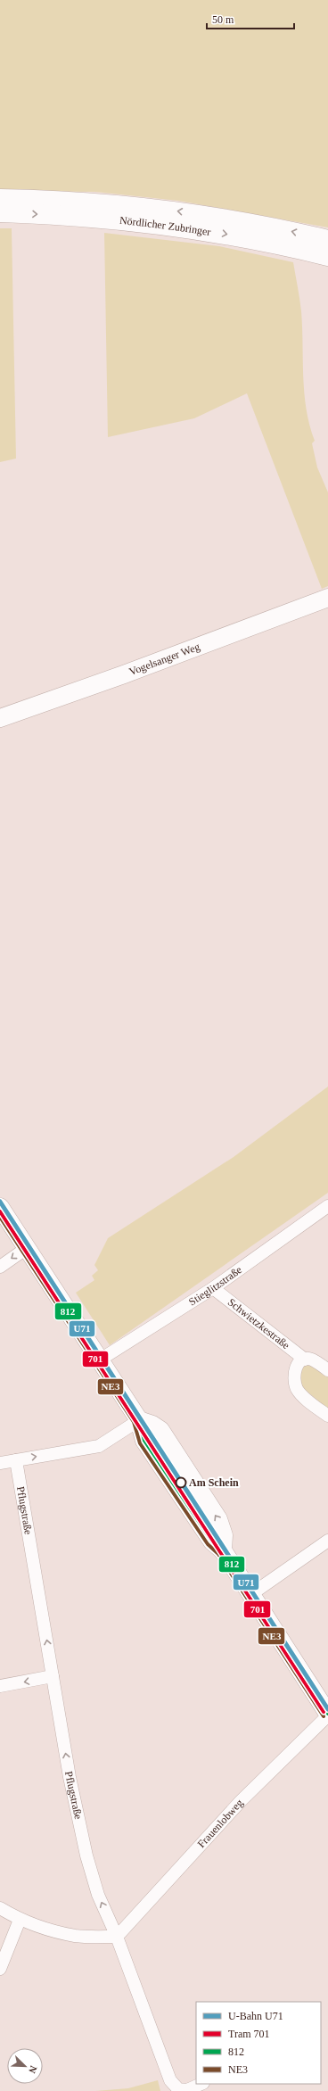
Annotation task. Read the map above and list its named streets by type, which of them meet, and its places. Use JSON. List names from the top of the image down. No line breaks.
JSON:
{"streets":{"main road":["Nördlicher Zubringer"],"street":["Vogelsanger Weg","Stieglitzstraße","Schwietzkestraße","Pflugstraße","Frauenlobweg"]},"crossings":[["Stieglitzstraße","Schwietzkestraße"],["Pflugstraße","Frauenlobweg"]],"one_way":["Pflugstraße"],"places":["Am Schein"],"lines":["metro line U71","transit line 812","tram line 701","transit line NE3"],"legend":["U-Bahn U71","Tram 701","812","NE3"],"scale_bar":"50 m","north":"bottom right"}
